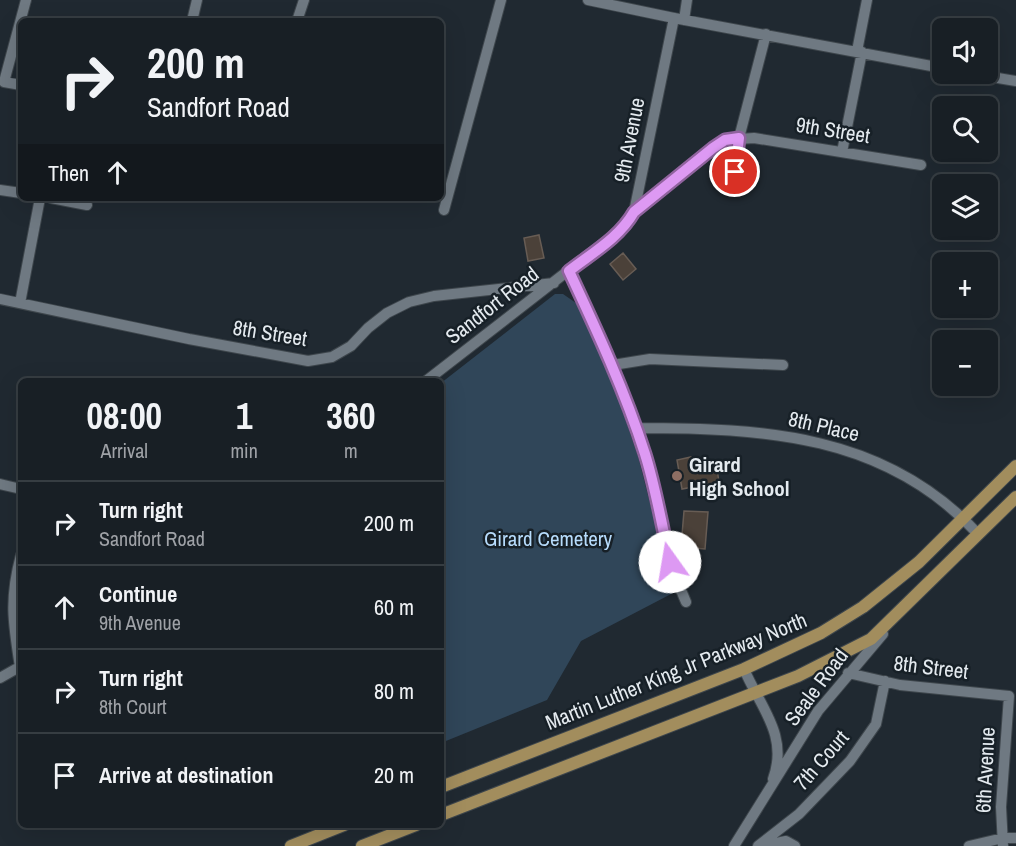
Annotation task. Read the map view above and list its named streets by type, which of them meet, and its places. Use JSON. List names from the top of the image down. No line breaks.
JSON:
{"streets":{"main road":["Martin Luther King Jr Parkway North"],"street":["9th Street","9th Avenue","Sandfort Road","8th Street","8th Place","Seale Road","7th Court","6th Avenue"]},"crossings":[["9th Street","9th Avenue"],["9th Avenue","Sandfort Road"],["Sandfort Road","8th Street"],["8th Street","Seale Road"],["8th Street","7th Court"],["8th Street","6th Avenue"],["8th Place","Martin Luther King Jr Parkway North"],["Martin Luther King Jr Parkway North","Seale Road"]],"parks":["Girard Cemetery"],"places":["Girard High School"],"page":{"map_buttons":["+","−"],"turn":["200 m","Sandfort Road"],"then":"Then","eta":["08:00","Arrival","1","min","360","m"],"list":[{"name":"Turn right","note":"Sandfort Road","value":"200 m"},{"name":"Continue","note":"9th Avenue","value":"60 m"},{"name":"Turn right","note":"8th Court","value":"80 m"},{"name":"Arrive at destination","value":"20 m"}]}}
